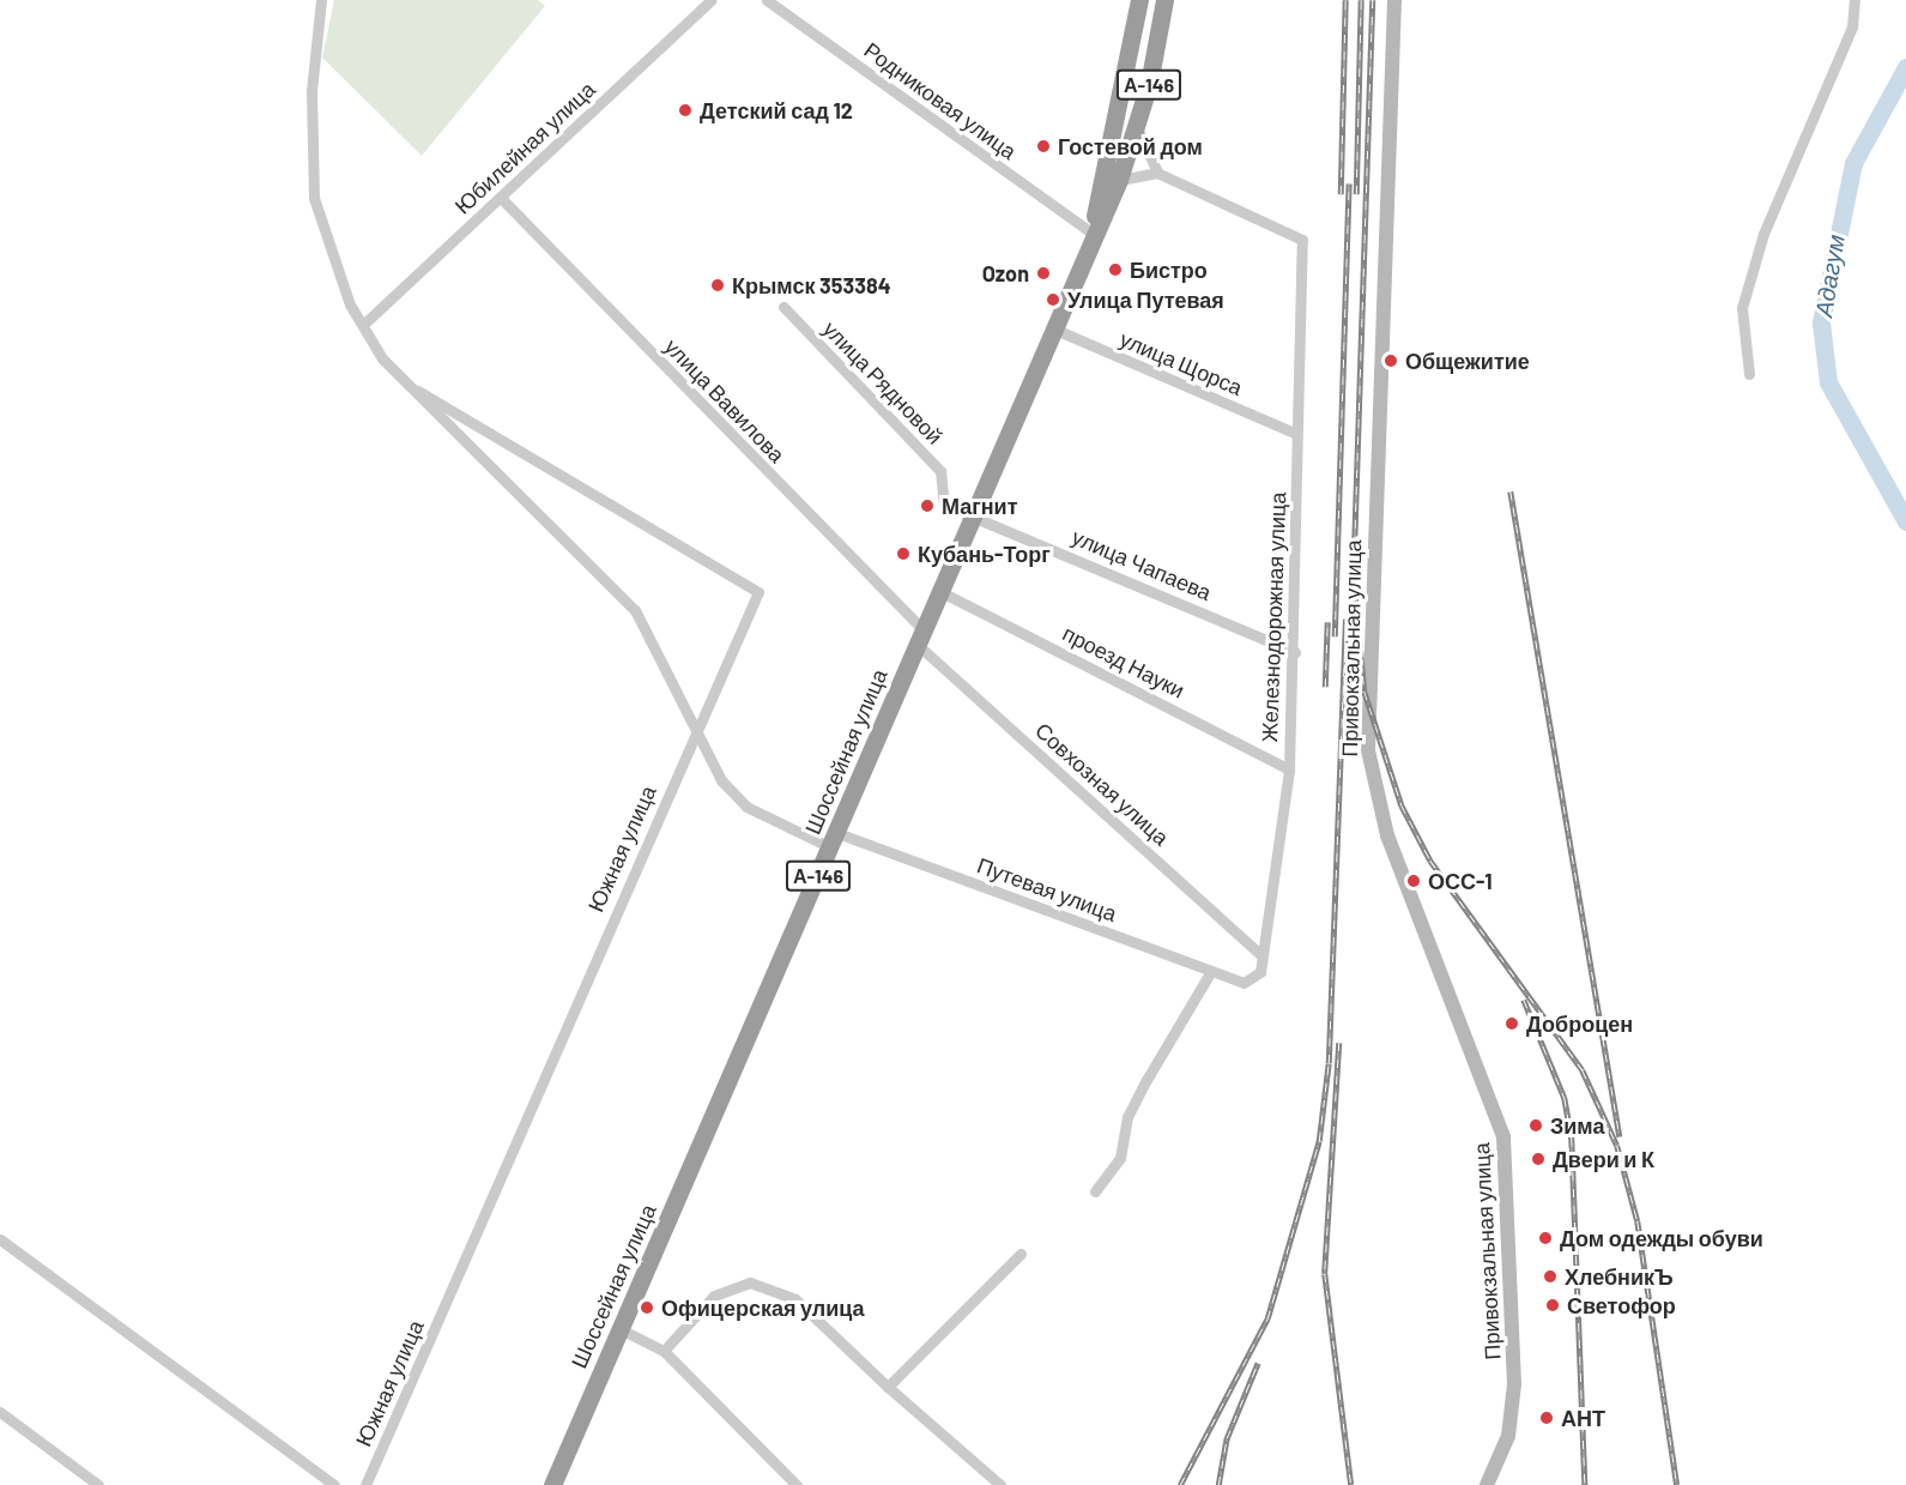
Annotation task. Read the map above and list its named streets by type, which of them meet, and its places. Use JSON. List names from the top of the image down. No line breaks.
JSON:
{"streets":{"highway":["А-146","Шоссейная улица"],"main road":["Привокзальная улица"],"street":["Родниковая улица","Юбилейная улица","улица Щорса","улица Рядновой","улица Вавилова","улица Чапаева","Железнодорожная улица","проезд Науки","Совхозная улица","Южная улица","Путевая улица"]},"crossings":[["А-146","Родниковая улица"],["А-146","Шоссейная улица"],["Родниковая улица","Шоссейная улица"],["Юбилейная улица","улица Вавилова"],["улица Щорса","Железнодорожная улица"],["улица Щорса","Шоссейная улица"],["улица Рядновой","улица Чапаева"],["улица Рядновой","Шоссейная улица"],["улица Вавилова","Шоссейная улица"],["улица Вавилова","Совхозная улица"],["улица Чапаева","Железнодорожная улица"],["улица Чапаева","Шоссейная улица"],["Железнодорожная улица","проезд Науки"],["Железнодорожная улица","Совхозная улица"],["Железнодорожная улица","Путевая улица"],["проезд Науки","Шоссейная улица"],["Шоссейная улица","Совхозная улица"],["Шоссейная улица","Путевая улица"],["Южная улица","Путевая улица"]],"water":["Адагум"],"places":["Детский сад 12","Гостевой дом","Бистро","Ozon","Крымск 353384","Улица Путевая","Общежитие","Магнит","Кубань-Торг","ОСС-1","Доброцен","Зима","Двери и К","Дом одежды обуви","ХлебникЪ","Светофор","Офицерская улица","АНТ"]}
